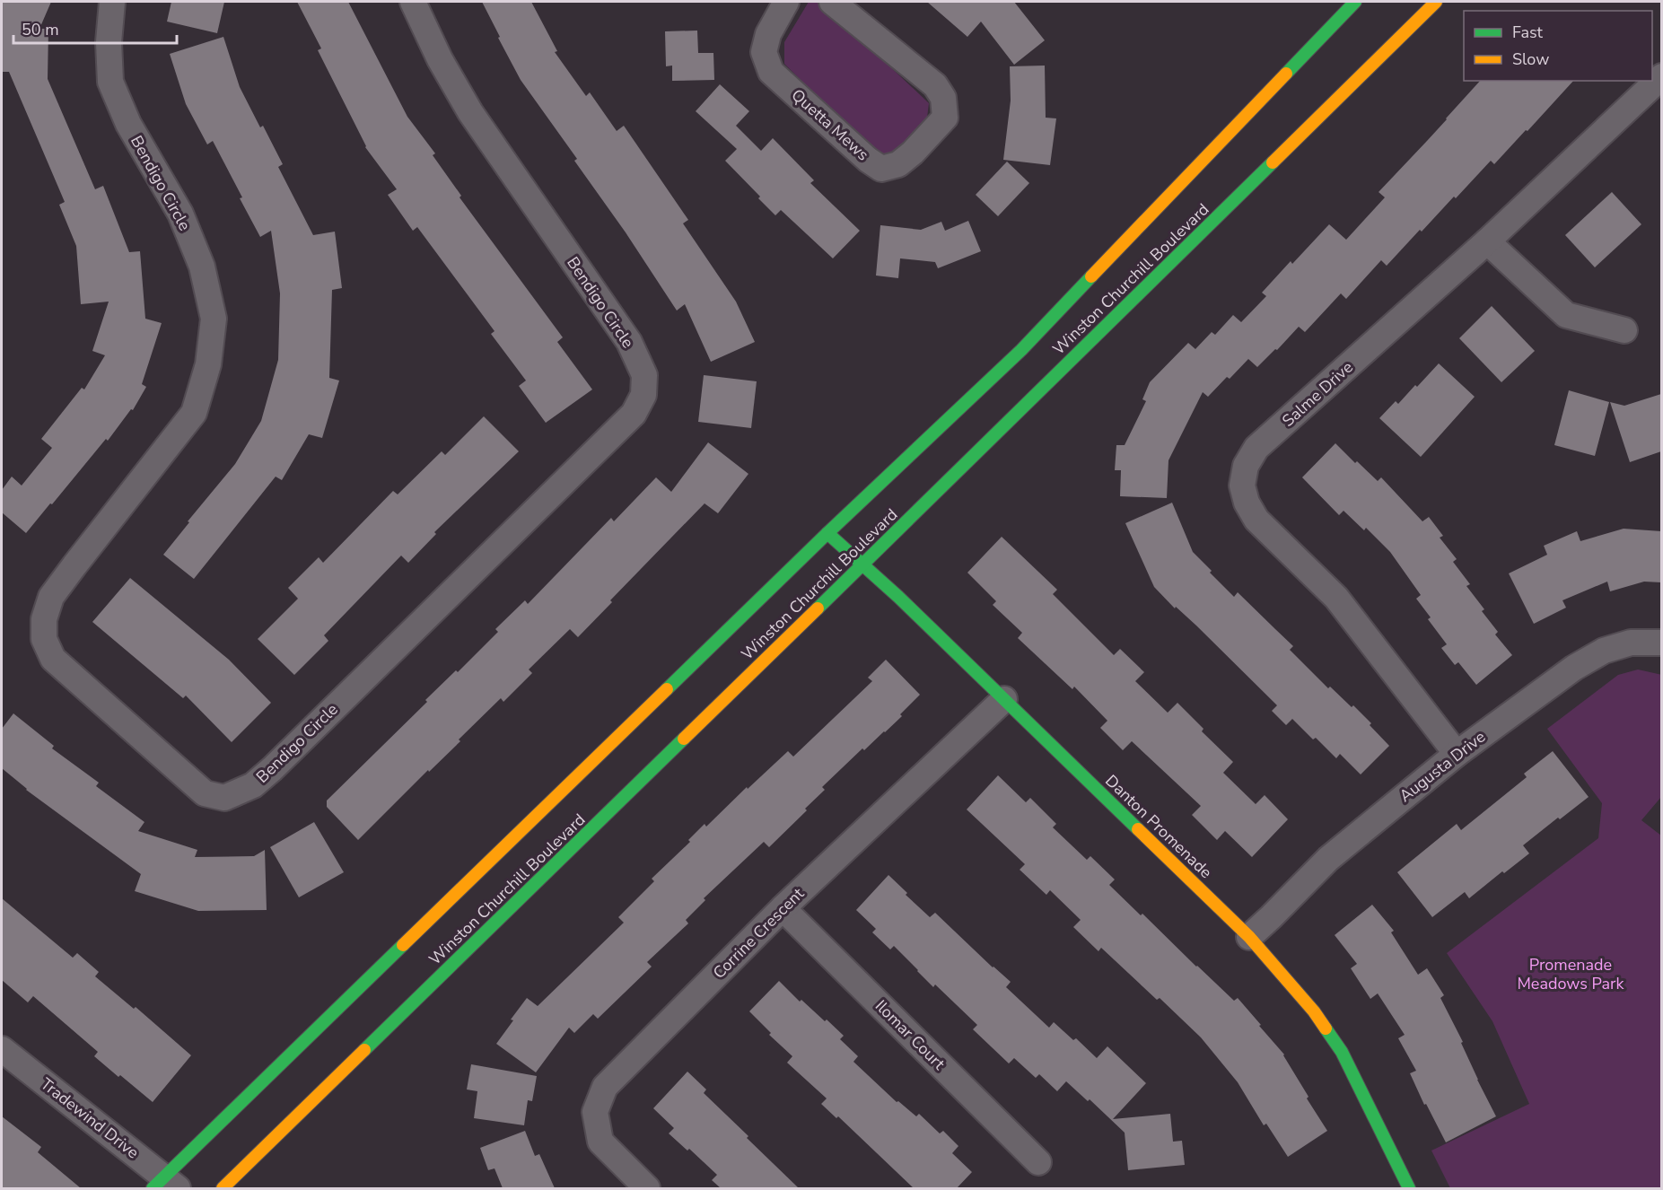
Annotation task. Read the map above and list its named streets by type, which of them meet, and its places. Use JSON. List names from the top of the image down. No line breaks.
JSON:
{"streets":{"main road":["Winston Churchill Boulevard","Danton Promenade"],"street":["Quetta Mews","Bendigo Circle","Salme Drive","Augusta Drive","Corrine Crescent","Ilomar Court","Tradewind Drive"]},"crossings":[["Winston Churchill Boulevard","Danton Promenade"],["Winston Churchill Boulevard","Tradewind Drive"],["Salme Drive","Augusta Drive"],["Augusta Drive","Danton Promenade"],["Danton Promenade","Corrine Crescent"],["Corrine Crescent","Ilomar Court"]],"parks":["Promenade Meadows Park"],"legend":["Fast","Slow"],"scale_bar":"50 m"}
